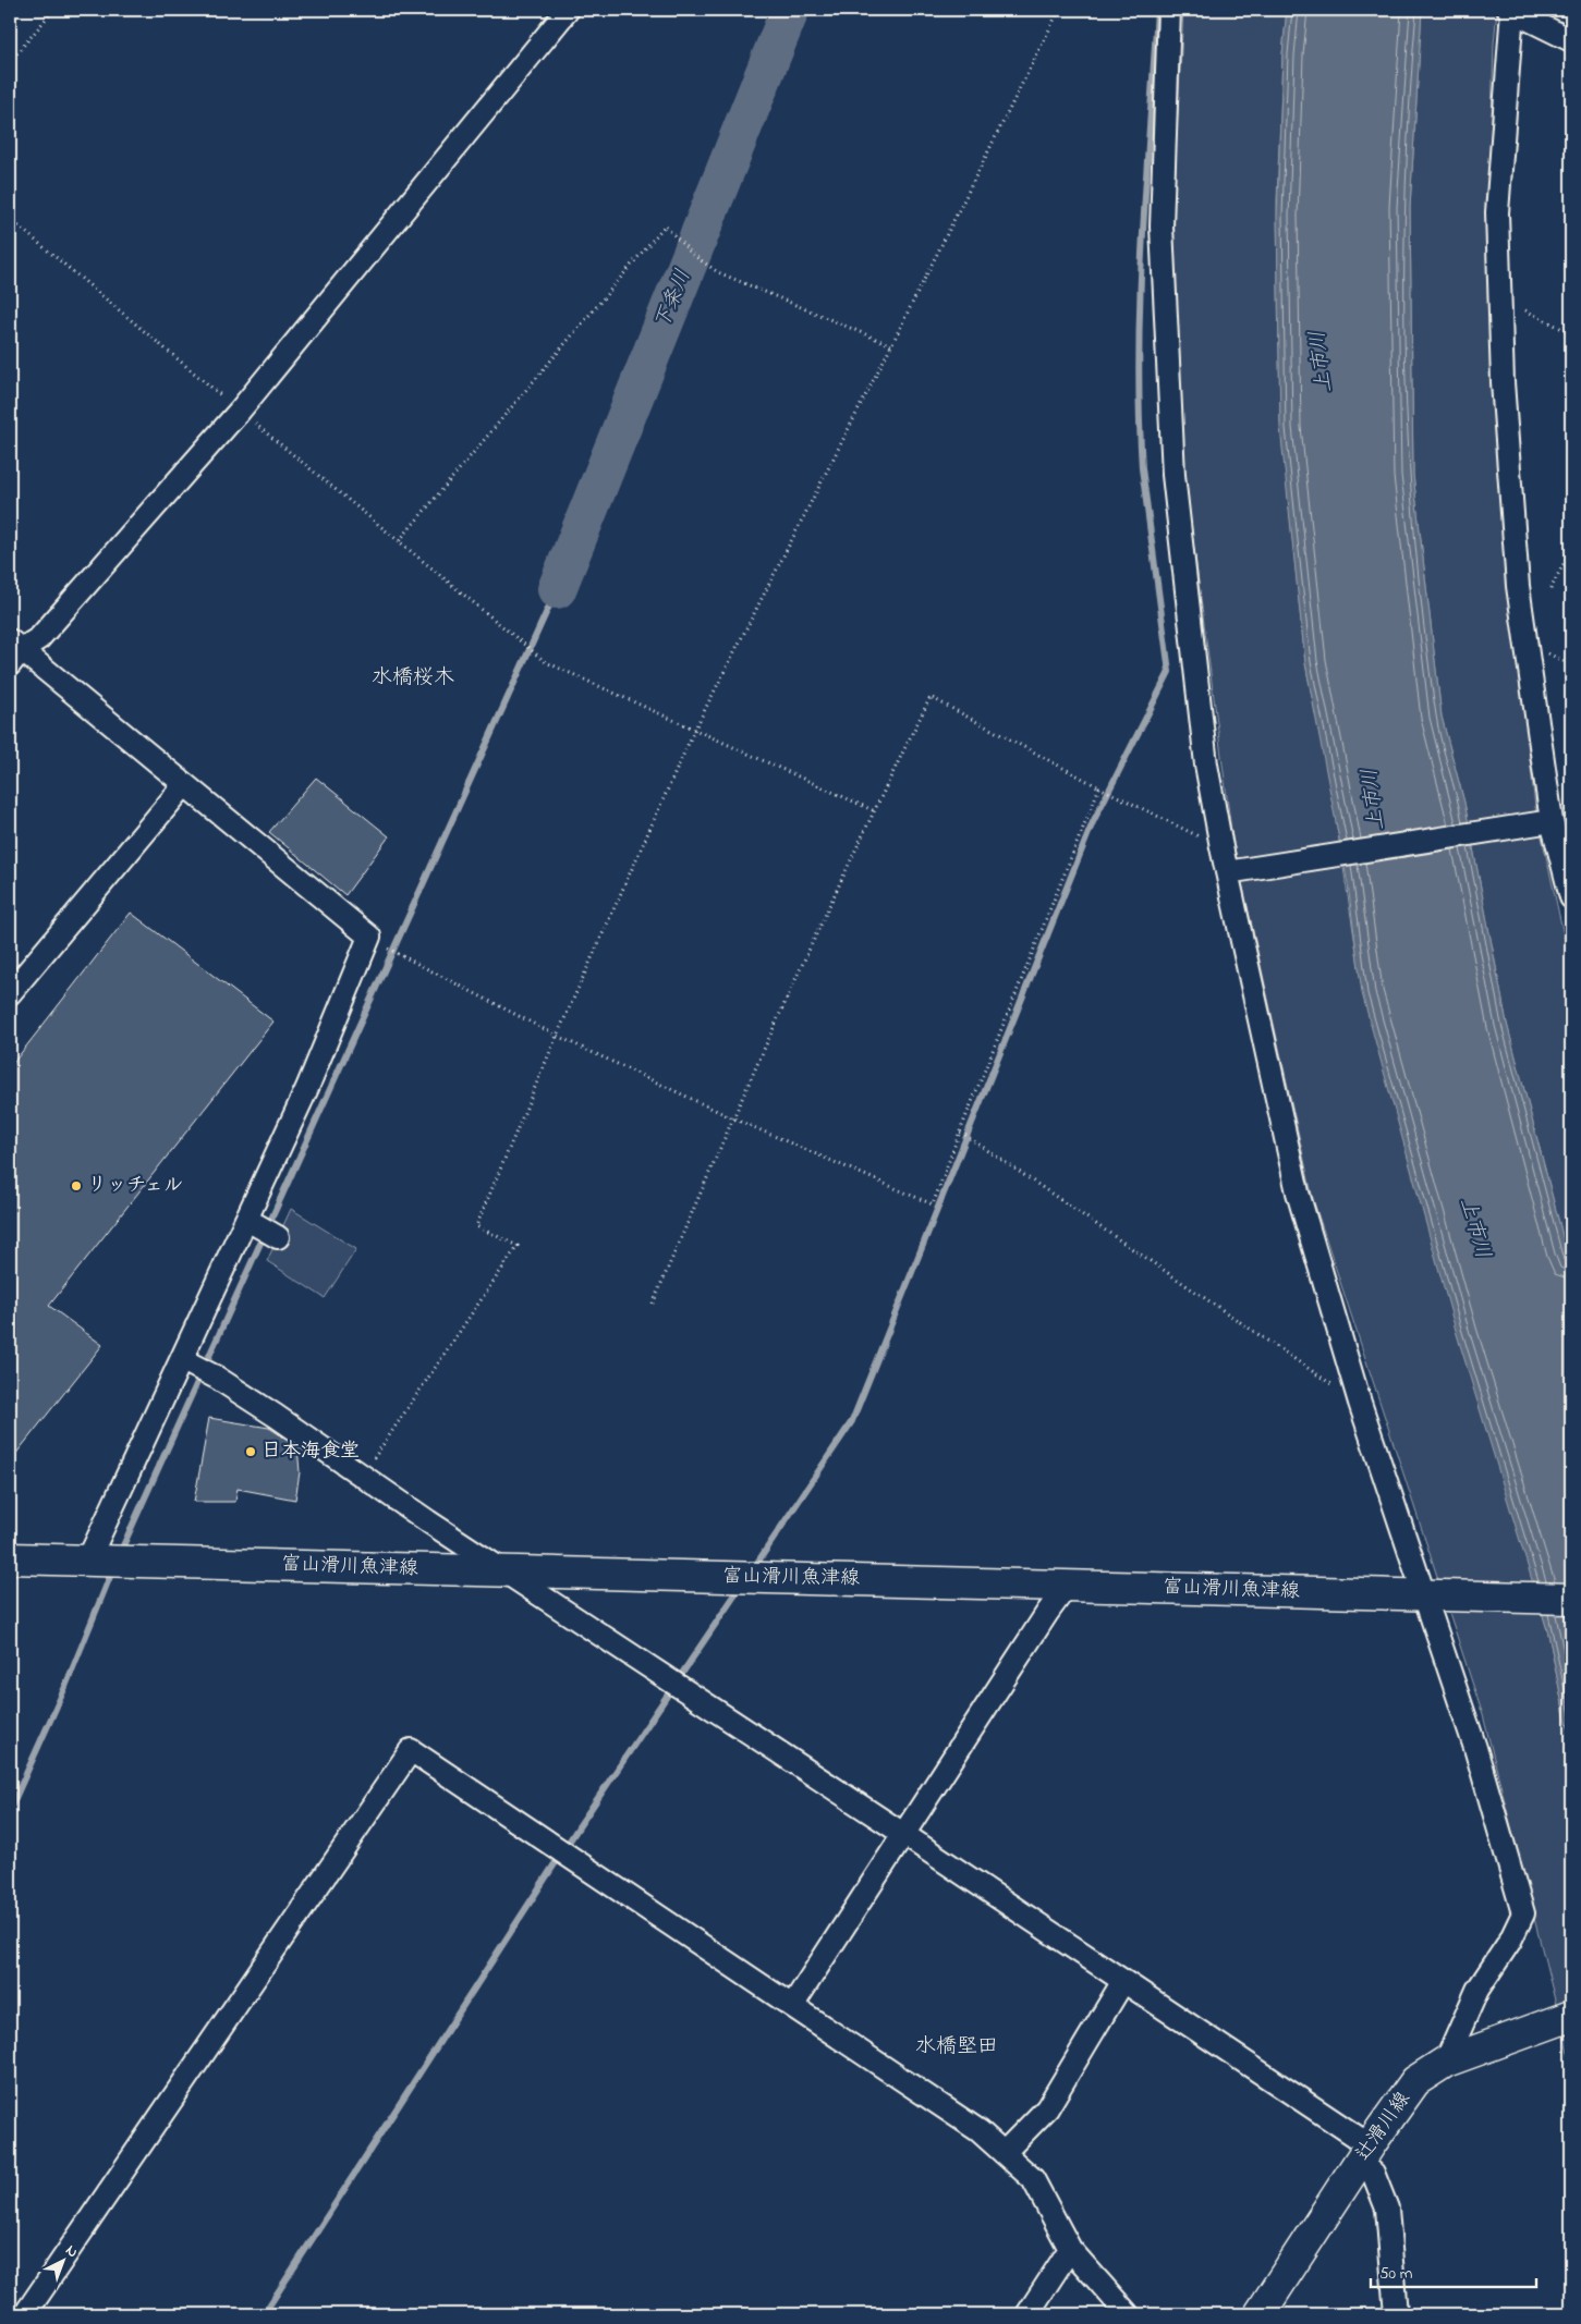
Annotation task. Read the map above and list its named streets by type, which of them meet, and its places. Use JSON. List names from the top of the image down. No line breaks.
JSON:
{"streets":{"main road":["富山滑川魚津線","辻滑川線"]},"districts":["水橋桜木","水橋堅田"],"water":["下条川","上市川"],"places":["リッチェル","日本海食堂"],"scale_bar":"50 m","north":"top right"}
